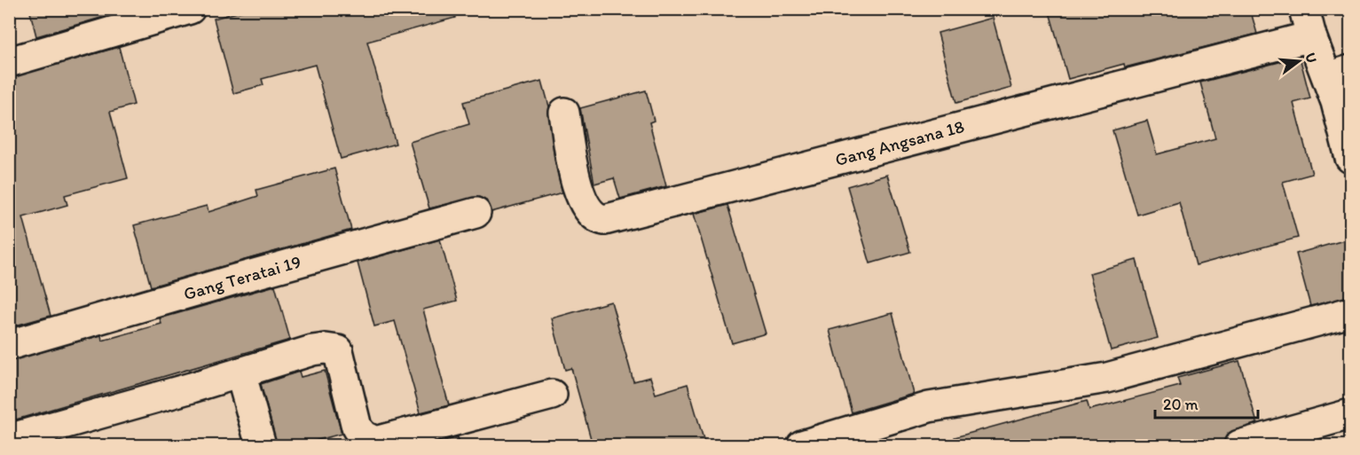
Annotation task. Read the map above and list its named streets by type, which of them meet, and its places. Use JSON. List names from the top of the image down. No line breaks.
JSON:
{"streets":{"street":["Gang Angsana 18","Gang Teratai 19"]},"scale_bar":"20 m","north":"right"}
